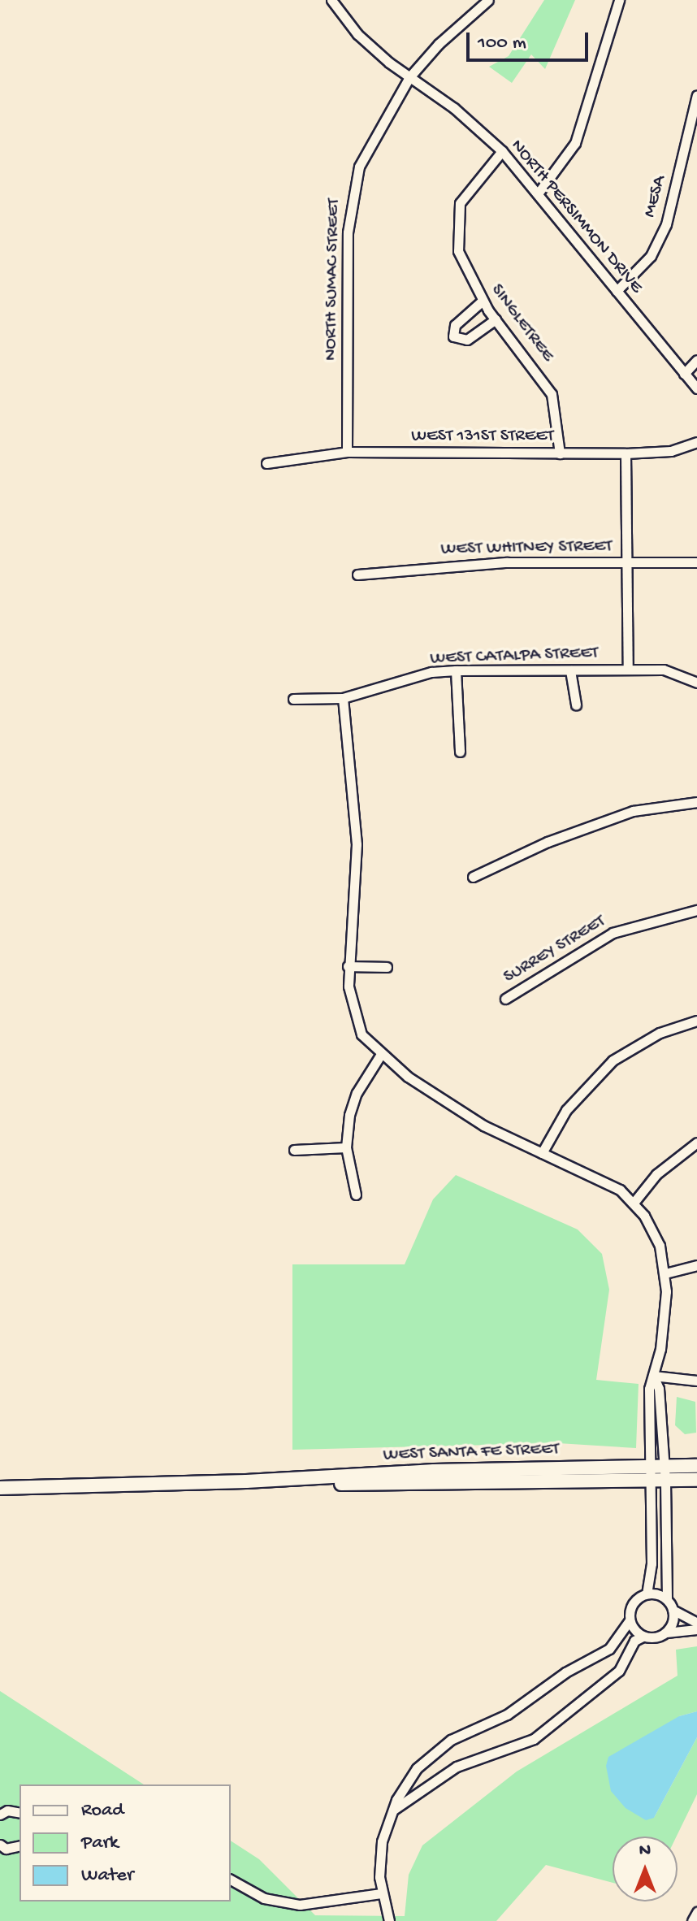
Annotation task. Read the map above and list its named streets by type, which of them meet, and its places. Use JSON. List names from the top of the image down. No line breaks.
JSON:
{"streets":{"street":["MESA","NORTH PERSIMMON DRIVE","NORTH SUMAC STREET","SINGLETREE","WEST 131ST STREET","WEST WHITNEY STREET","WEST CATALPA STREET","SURREY STREET","WEST SANTA FE STREET"]},"crossings":[["MESA","NORTH PERSIMMON DRIVE"],["NORTH PERSIMMON DRIVE","NORTH SUMAC STREET"],["NORTH PERSIMMON DRIVE","SINGLETREE"],["NORTH SUMAC STREET","WEST 131ST STREET"],["SINGLETREE","WEST 131ST STREET"]],"legend":["Road","Park","Water"],"scale_bar":"100 m","north":"top"}
